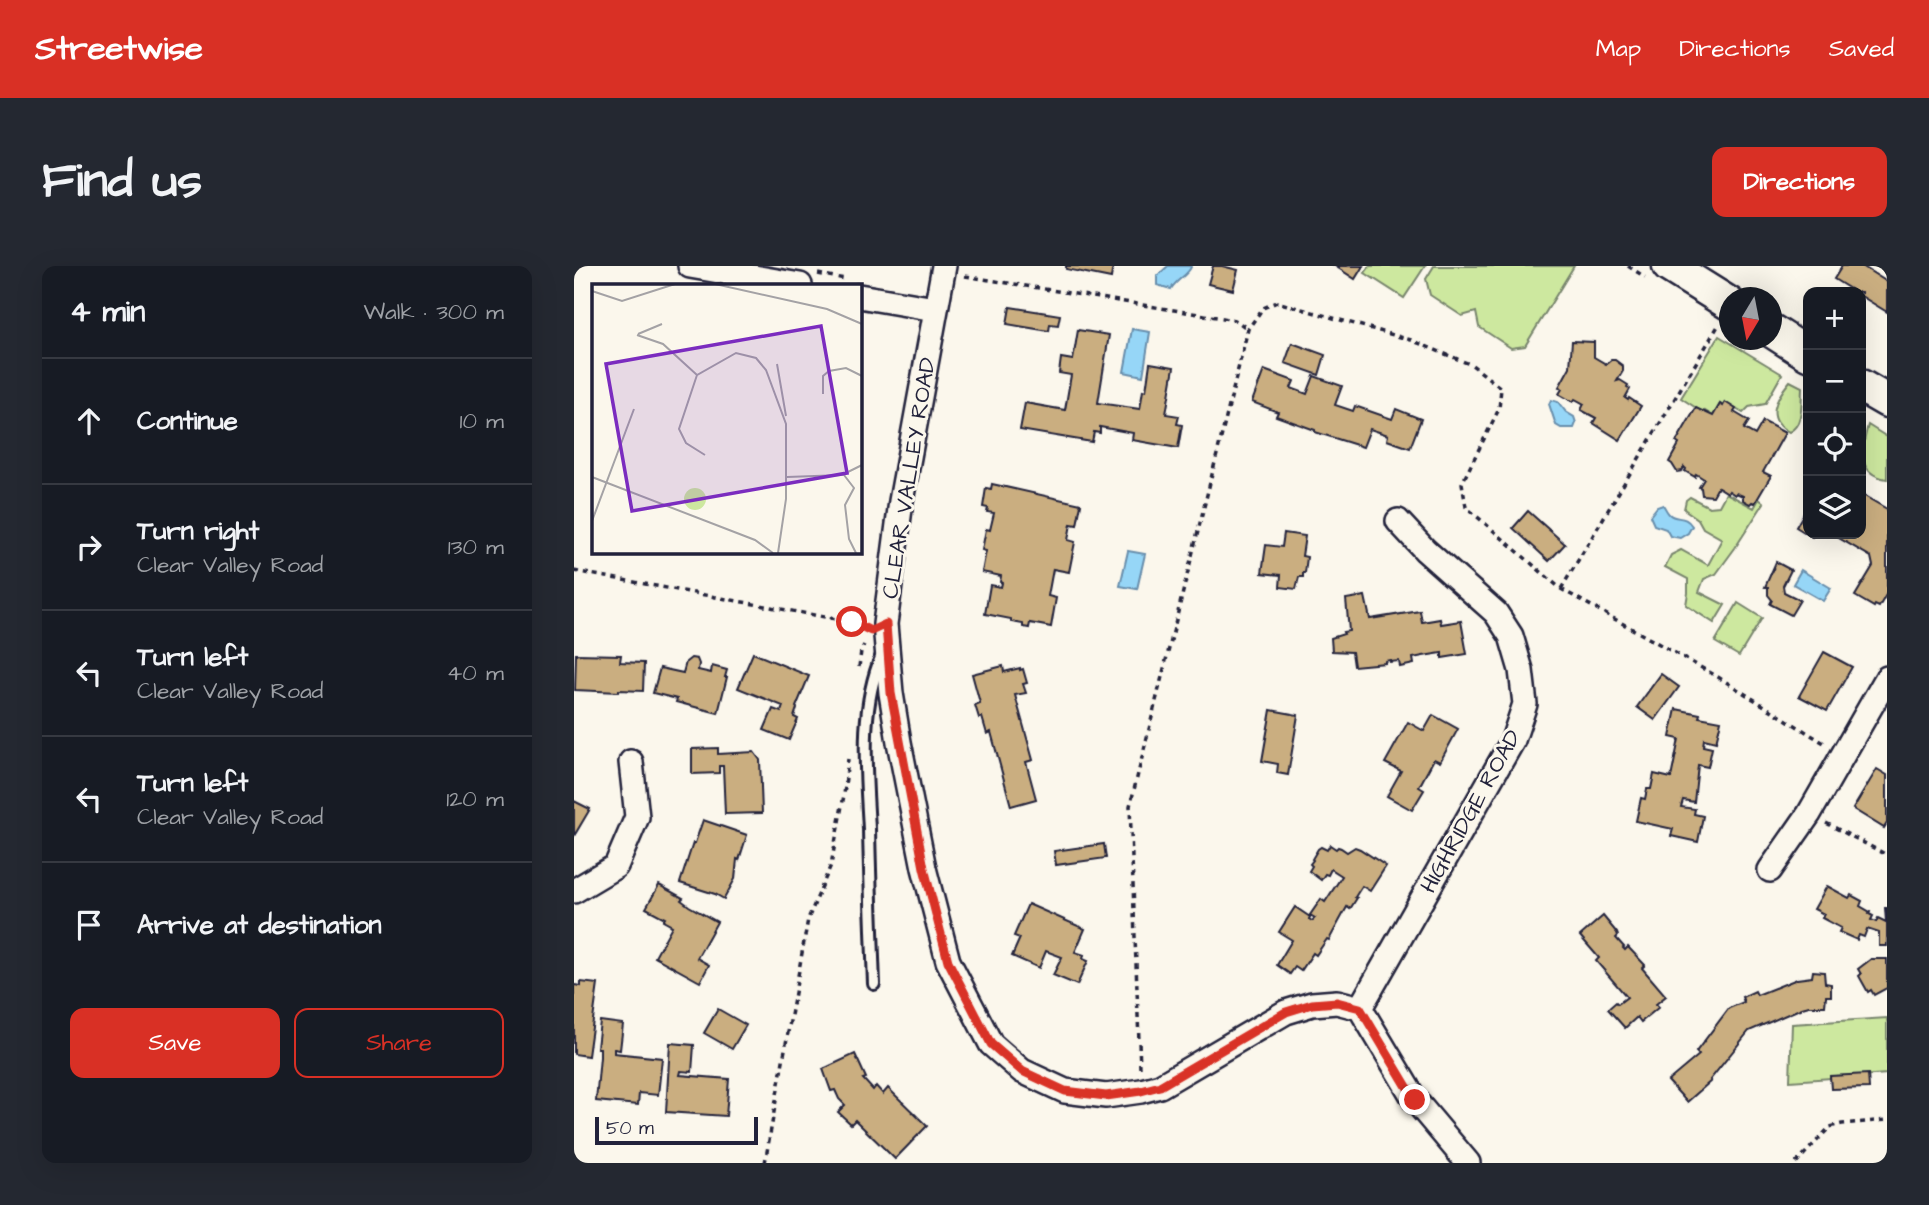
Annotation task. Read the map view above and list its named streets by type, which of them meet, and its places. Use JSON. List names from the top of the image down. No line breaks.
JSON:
{"streets":{"street":["CLEAR VALLEY ROAD","HIGHRIDGE ROAD"]},"crossings":[["CLEAR VALLEY ROAD","HIGHRIDGE ROAD"]],"scale_bar":"50 m","north":"bottom","page":{"header":"Streetwise","nav":["Map","Directions","Saved"],"buttons":["Directions",["Save","Share"]],"title":"Find us","heading":["4 min","Walk · 300 m"],"map_buttons":["+","−"],"list":[["Continue","10 m"],["Turn right","Clear Valley Road","130 m"],["Turn left","Clear Valley Road","40 m"],["Turn left","Clear Valley Road","120 m"],"Arrive at destination"],"scale":"50 m"}}
